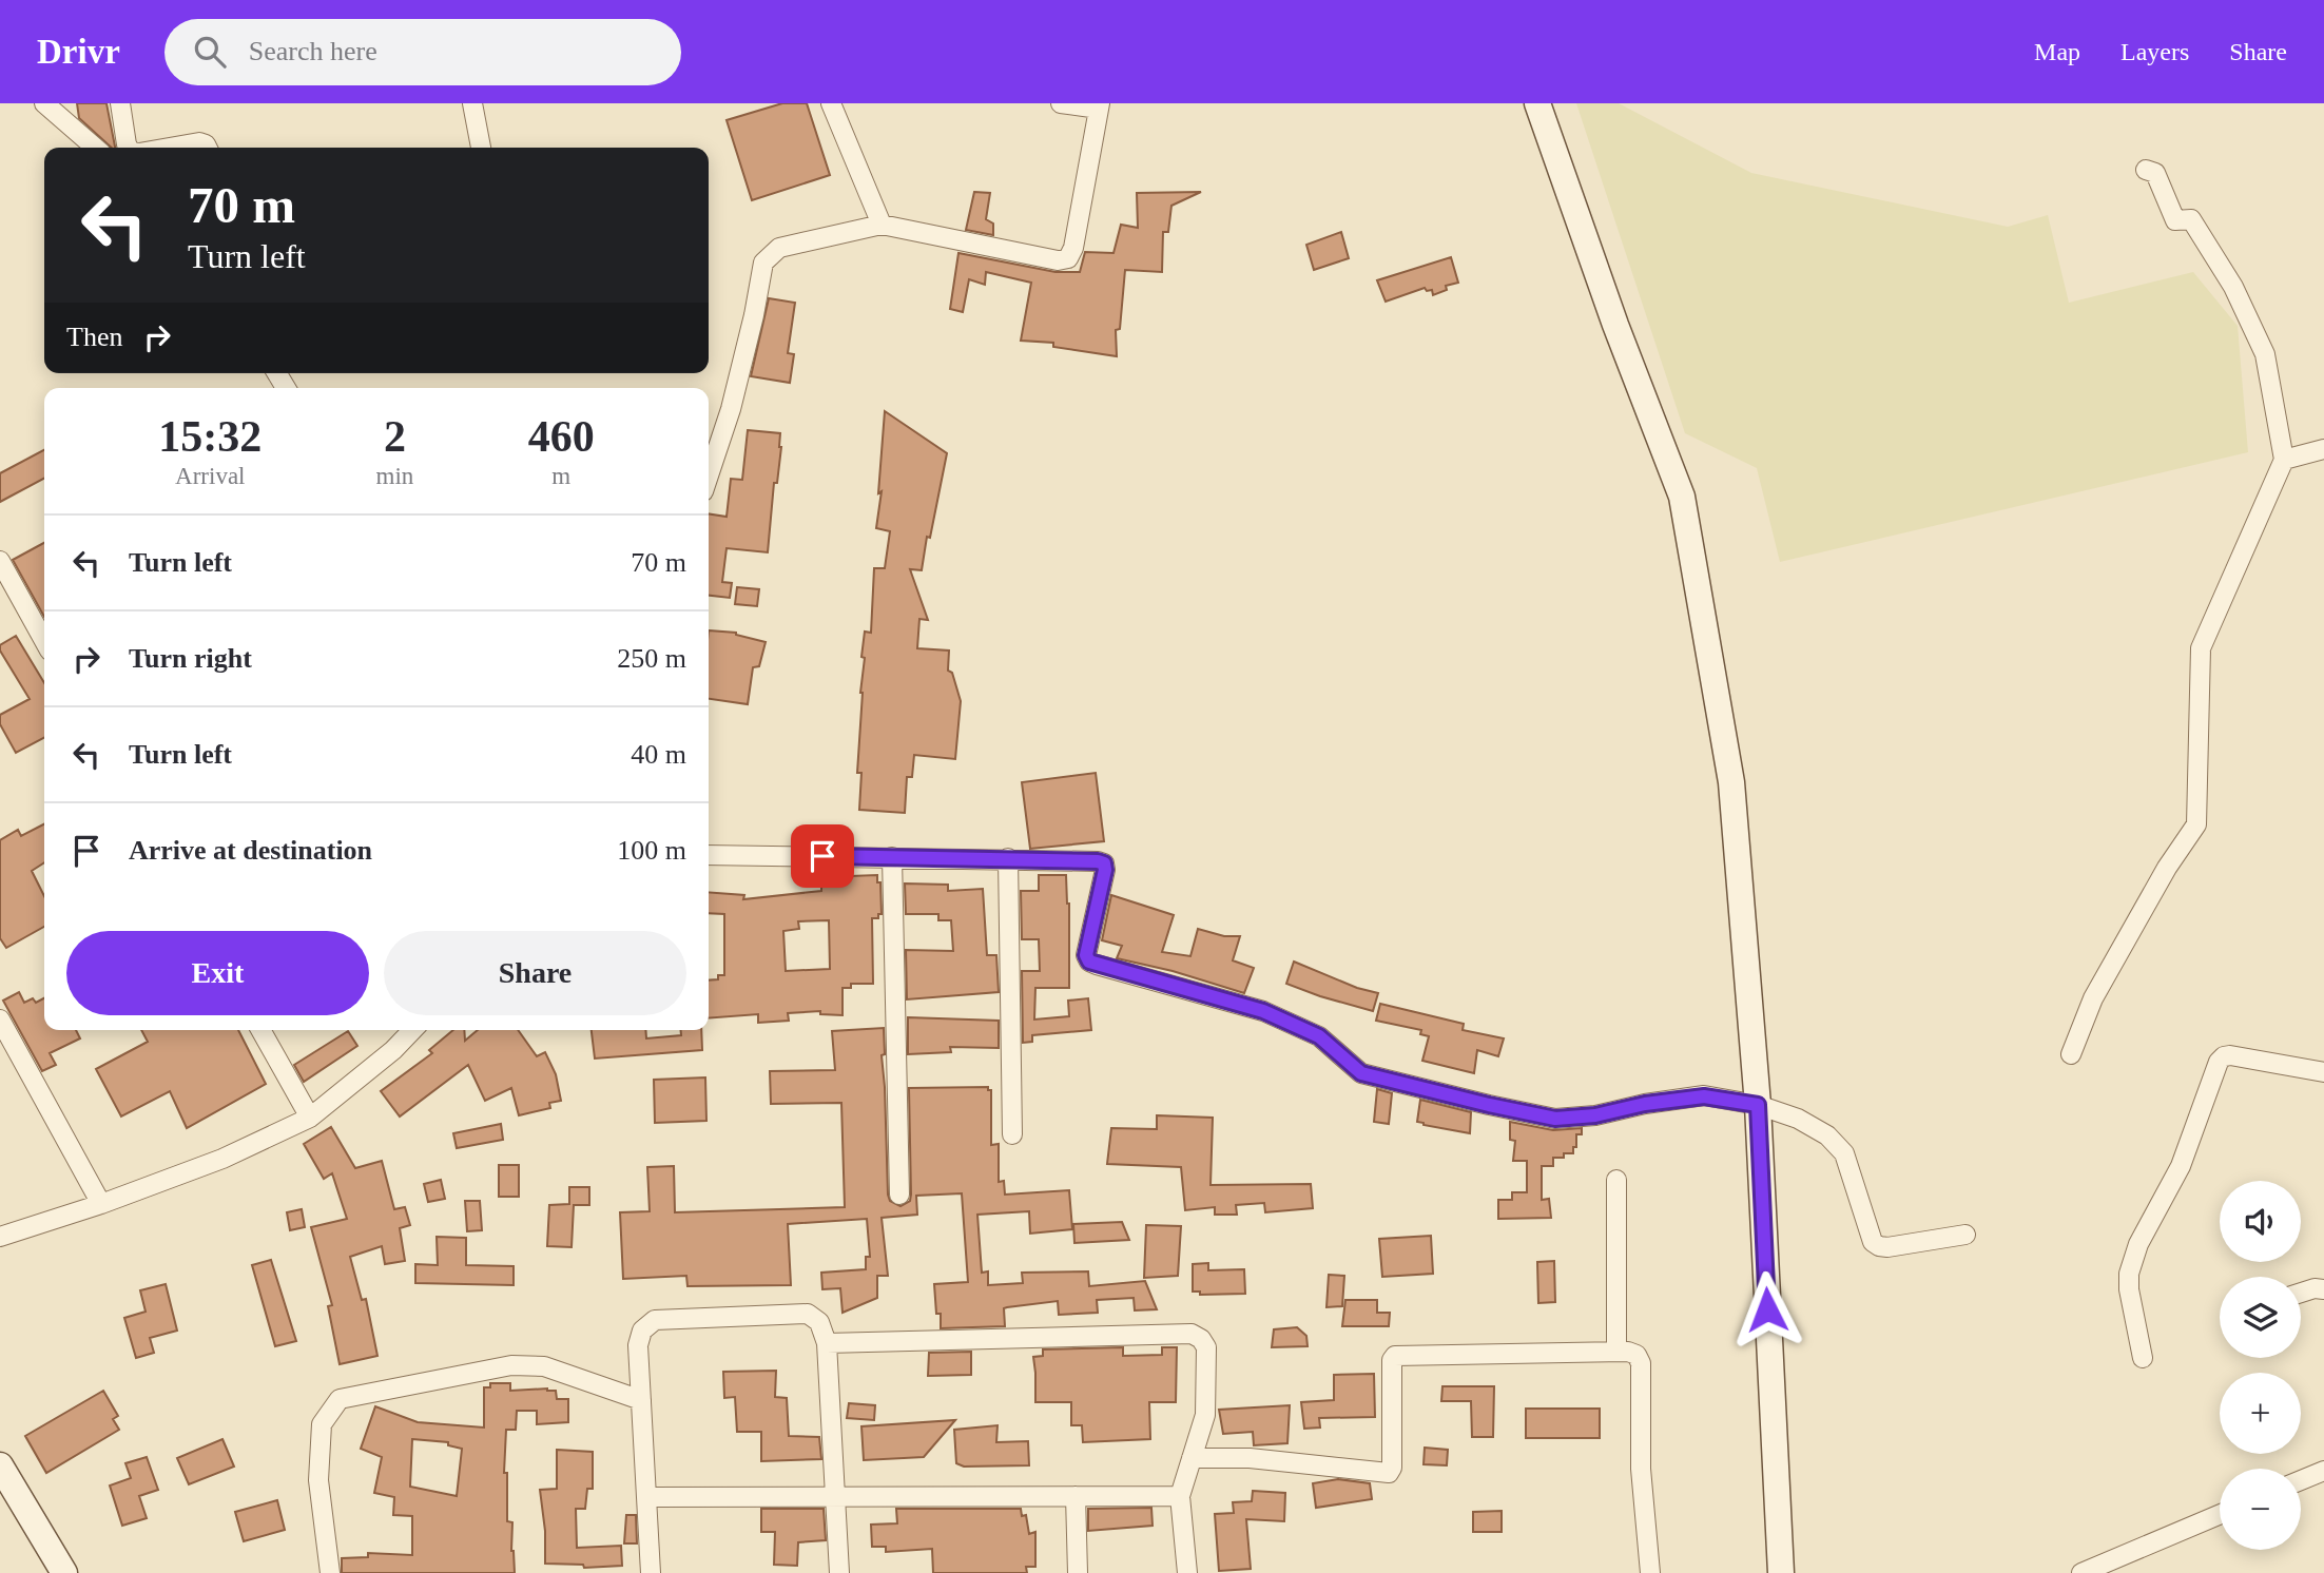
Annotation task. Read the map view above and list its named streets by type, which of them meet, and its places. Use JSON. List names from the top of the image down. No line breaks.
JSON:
{"page":{"header":"Drivr","search":"Search here","nav":["Map","Layers","Share"],"turn":["70 m","Turn left"],"then":"Then","eta":["15:32","Arrival","2","min","460","m"],"list":[{"name":"Turn left","value":"70 m"},{"name":"Turn right","value":"250 m"},{"name":"Turn left","value":"40 m"},{"name":"Arrive at destination","value":"100 m"}],"buttons":["Exit","Share"],"map_buttons":["+","−"]}}
